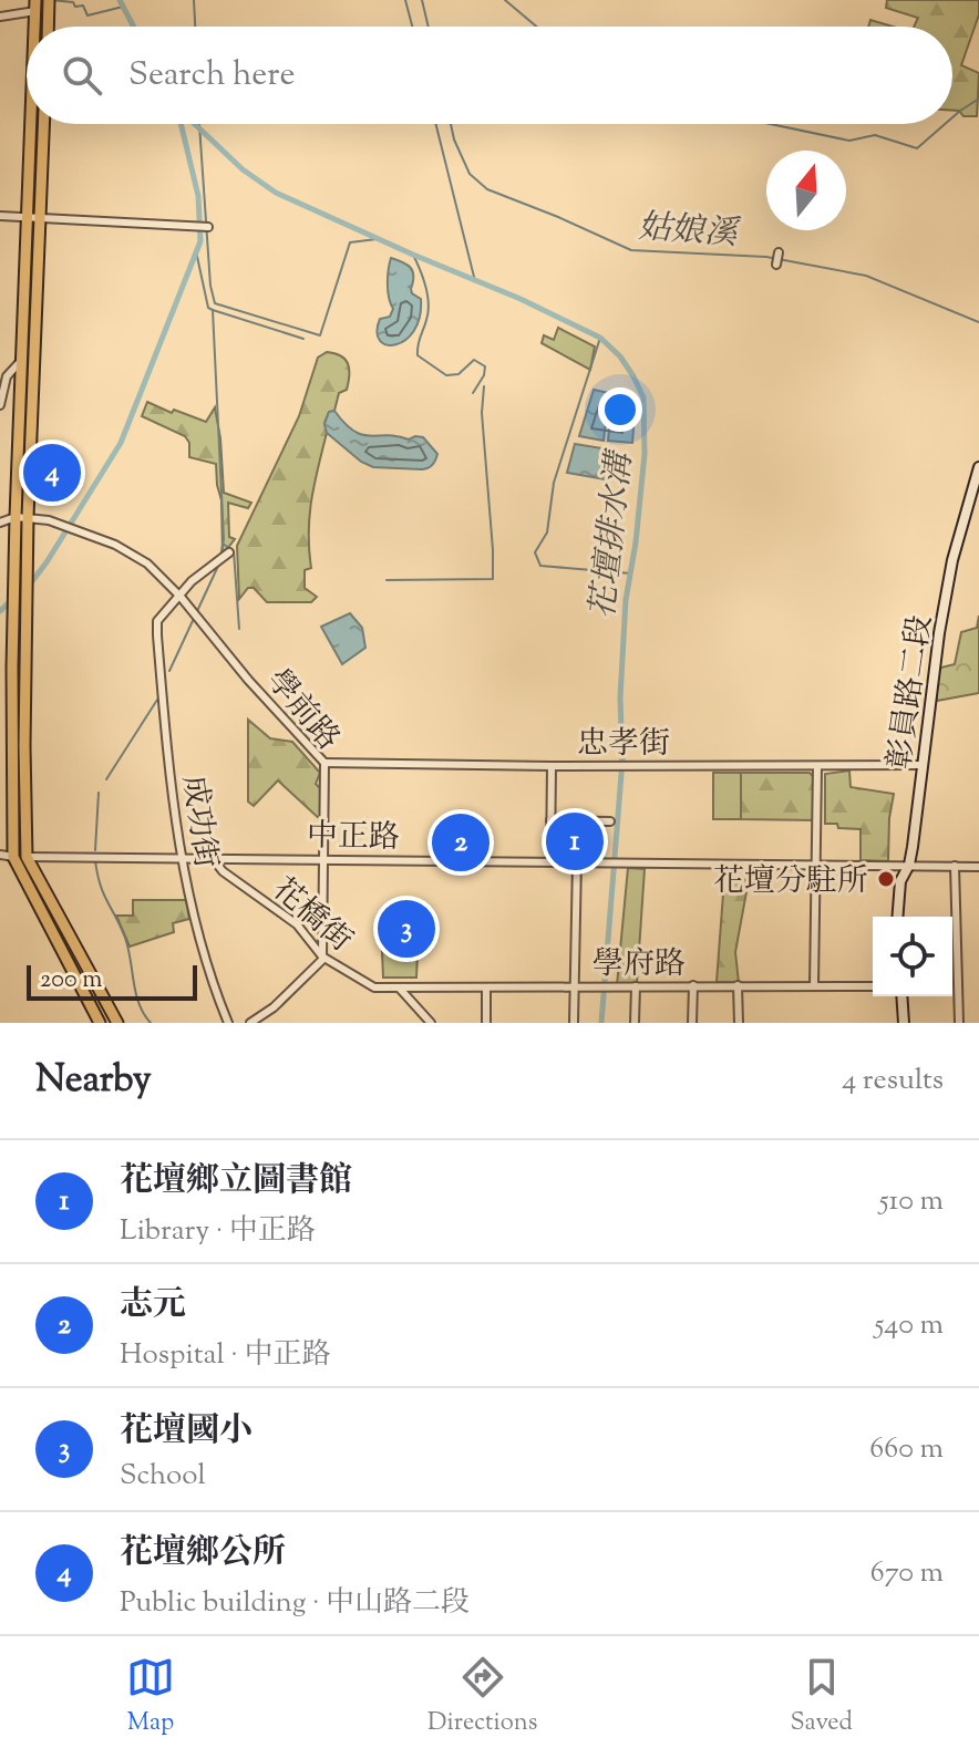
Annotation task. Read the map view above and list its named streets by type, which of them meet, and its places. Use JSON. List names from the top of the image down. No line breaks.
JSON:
{"streets":{"main road":["彰員路二段"],"street":["學前路","忠孝街","成功街","中正路","花橋街","學府路"]},"crossings":[["彰員路二段","忠孝街"],["學前路","忠孝街"],["學前路","成功街"],["學前路","中正路"],["學前路","花橋街"],["成功街","中正路"],["中正路","花橋街"],["花橋街","學府路"]],"water":["姑娘溪","花壇排水溝"],"places":["花壇分駐所"],"scale_bar":"200 m","north":"top","page":{"search":"Search here","pins":["4","1","2","3"],"scale":"200 m","heading":["Nearby","4 results"],"list":[{"mark":"1","name":"花壇鄉立圖書館","note":"Library · 中正路","value":"510 m"},{"mark":"2","name":"志元","note":"Hospital · 中正路","value":"540 m"},{"mark":"3","name":"花壇國小","note":"School","value":"660 m"},{"mark":"4","name":"花壇鄉公所","note":"Public building · 中山路二段","value":"670 m"}],"nav":["Map","Directions","Saved"]}}
